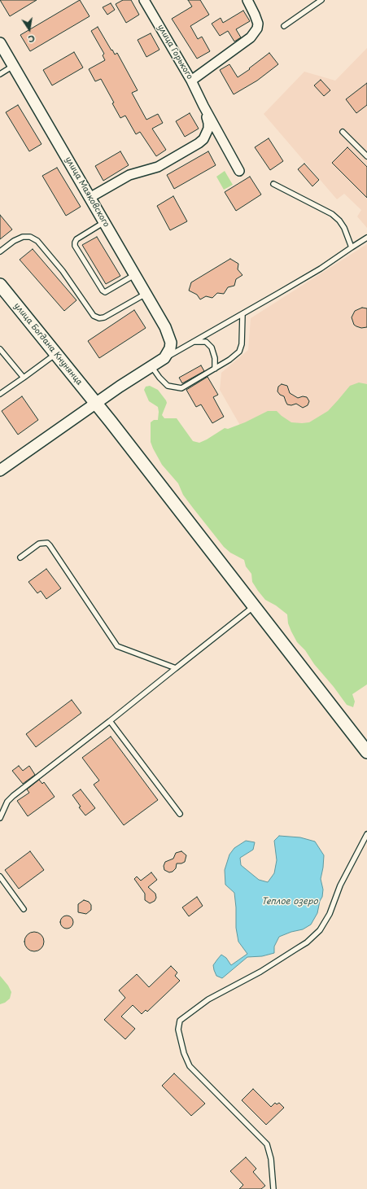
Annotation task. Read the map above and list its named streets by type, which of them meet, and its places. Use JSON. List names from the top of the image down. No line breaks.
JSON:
{"streets":{"main road":["улица Богдана Кнунянца"],"street":["улица Горького","улица Маяковского"]},"crossings":[["улица Горького","улица Маяковского"]],"water":["Теплое озеро"],"north":"bottom"}
